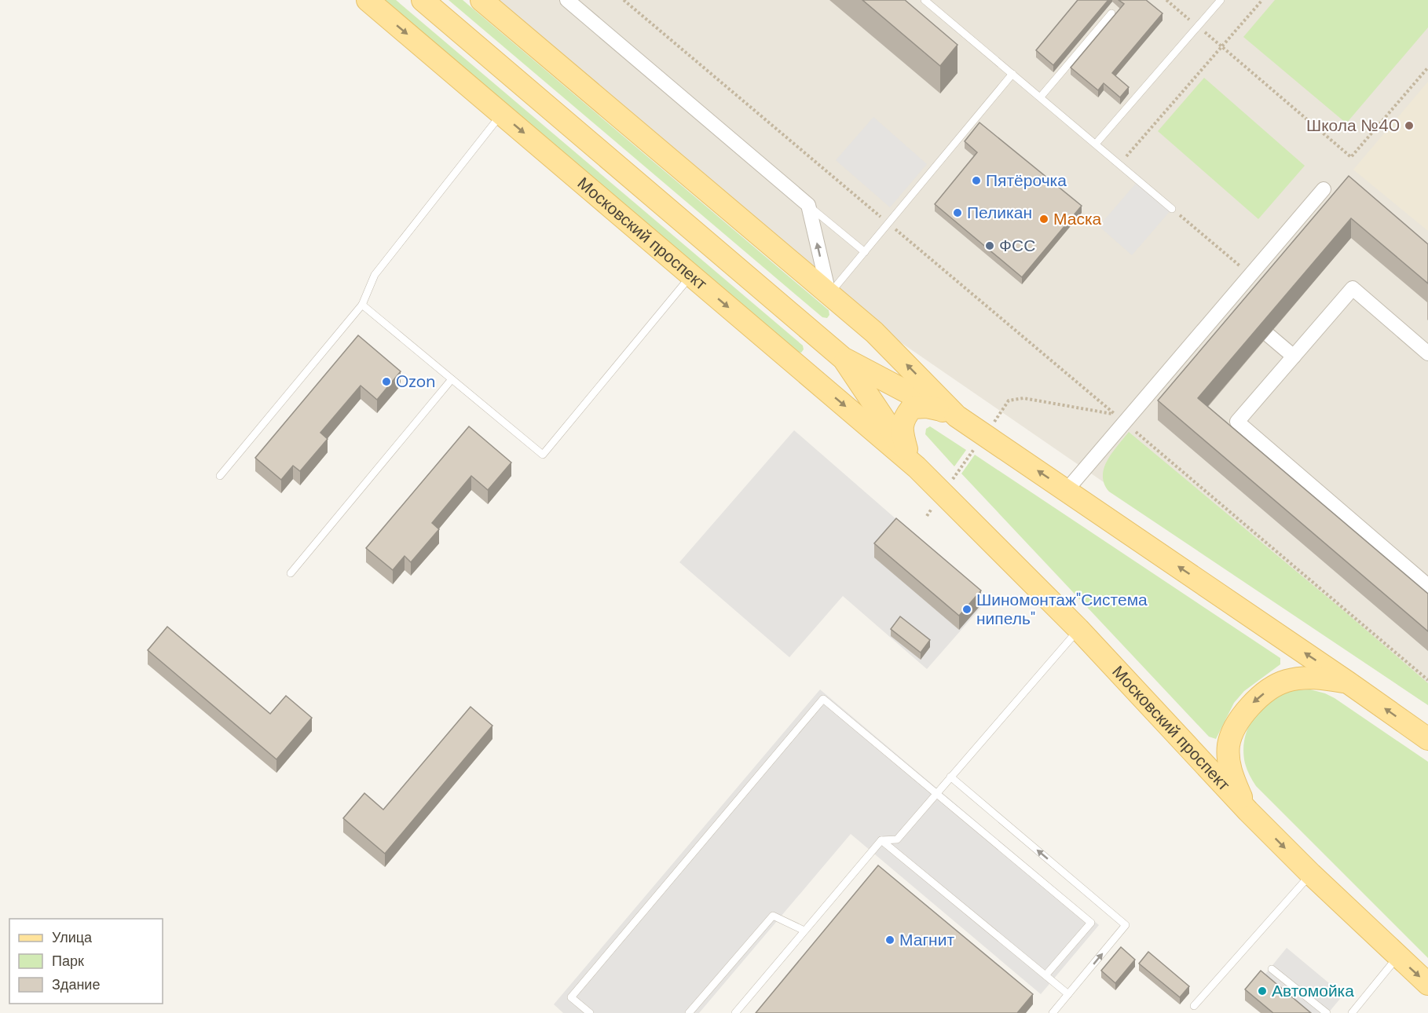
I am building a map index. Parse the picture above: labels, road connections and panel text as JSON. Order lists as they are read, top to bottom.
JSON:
{
  "streets": {
    "main road": ["Московский проспект"]
  },
  "places": [
    "Школа №40",
    "Пятёрочка",
    "Пеликан",
    "Маска",
    "ФСС",
    "Ozon",
    "Шиномонтаж\"Система нипель\"",
    "Магнит",
    "Автомойка"
  ],
  "legend": ["Улица", "Парк", "Здание"]
}
